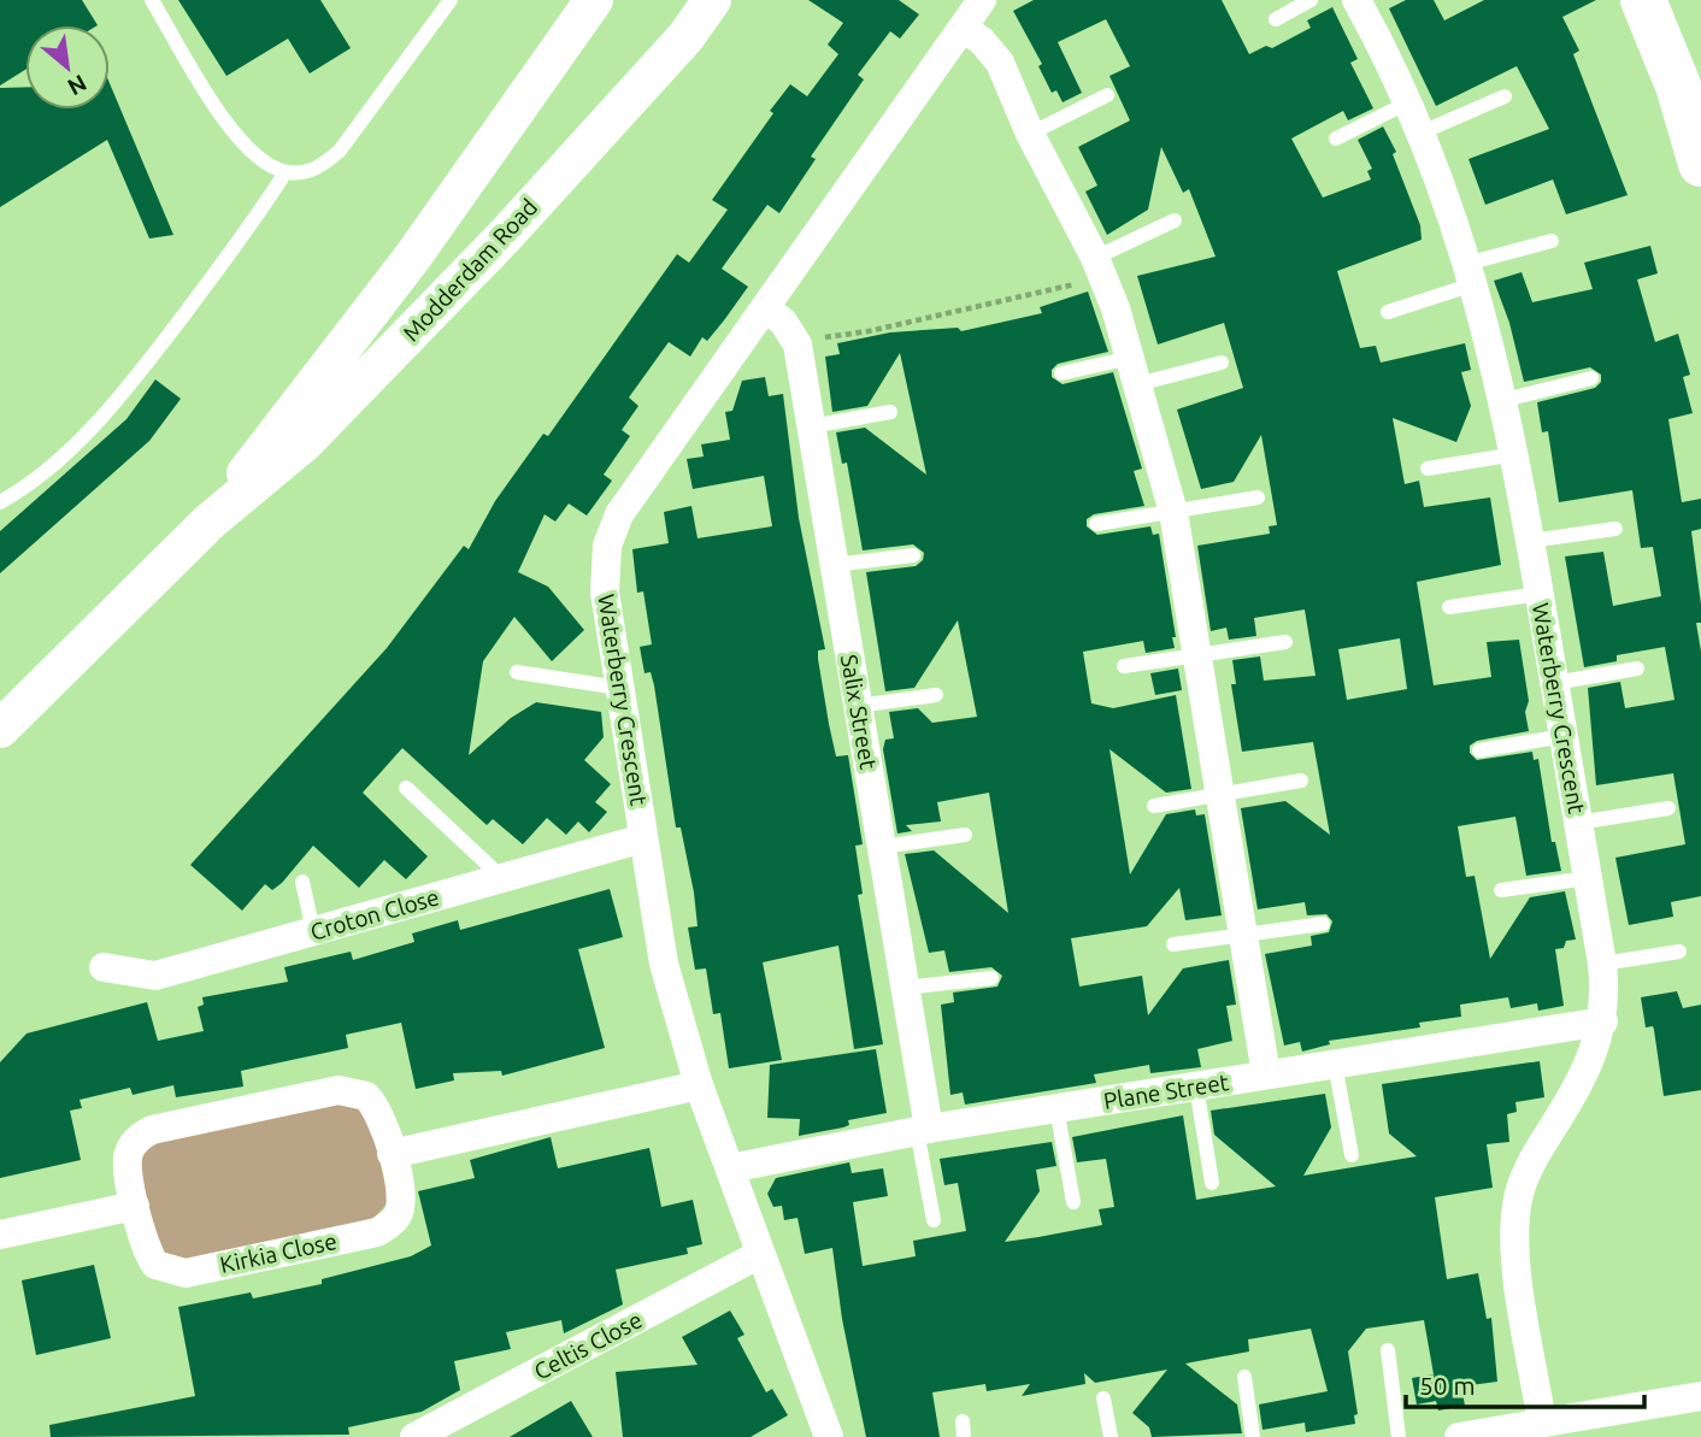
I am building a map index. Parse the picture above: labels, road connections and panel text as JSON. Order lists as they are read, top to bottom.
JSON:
{
  "streets": {
    "street": [
      "Modderdam Road",
      "Waterberry Crescent",
      "Salix Street",
      "Croton Close",
      "Plane Street",
      "Kirkia Close",
      "Celtis Close"
    ]
  },
  "crossings": [
    ["Waterberry Crescent", "Croton Close"],
    ["Waterberry Crescent", "Plane Street"],
    ["Waterberry Crescent", "Celtis Close"],
    ["Salix Street", "Plane Street"]
  ],
  "scale_bar": "50 m",
  "north": "bottom right"
}
